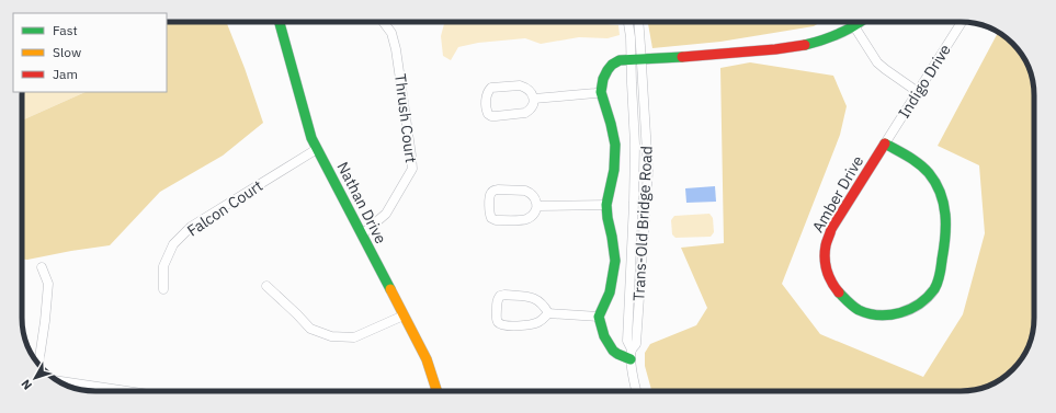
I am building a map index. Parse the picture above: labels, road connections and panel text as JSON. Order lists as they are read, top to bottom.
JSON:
{
  "streets": {
    "street": [
      "Indigo Drive",
      "Thrush Court",
      "Amber Drive",
      "Nathan Drive",
      "Falcon Court",
      "Trans-Old Bridge Road"
    ]
  },
  "crossings": [
    ["Indigo Drive", "Amber Drive"],
    ["Thrush Court", "Nathan Drive"],
    ["Nathan Drive", "Falcon Court"]
  ],
  "legend": ["Fast", "Slow", "Jam"],
  "north": "bottom left"
}
